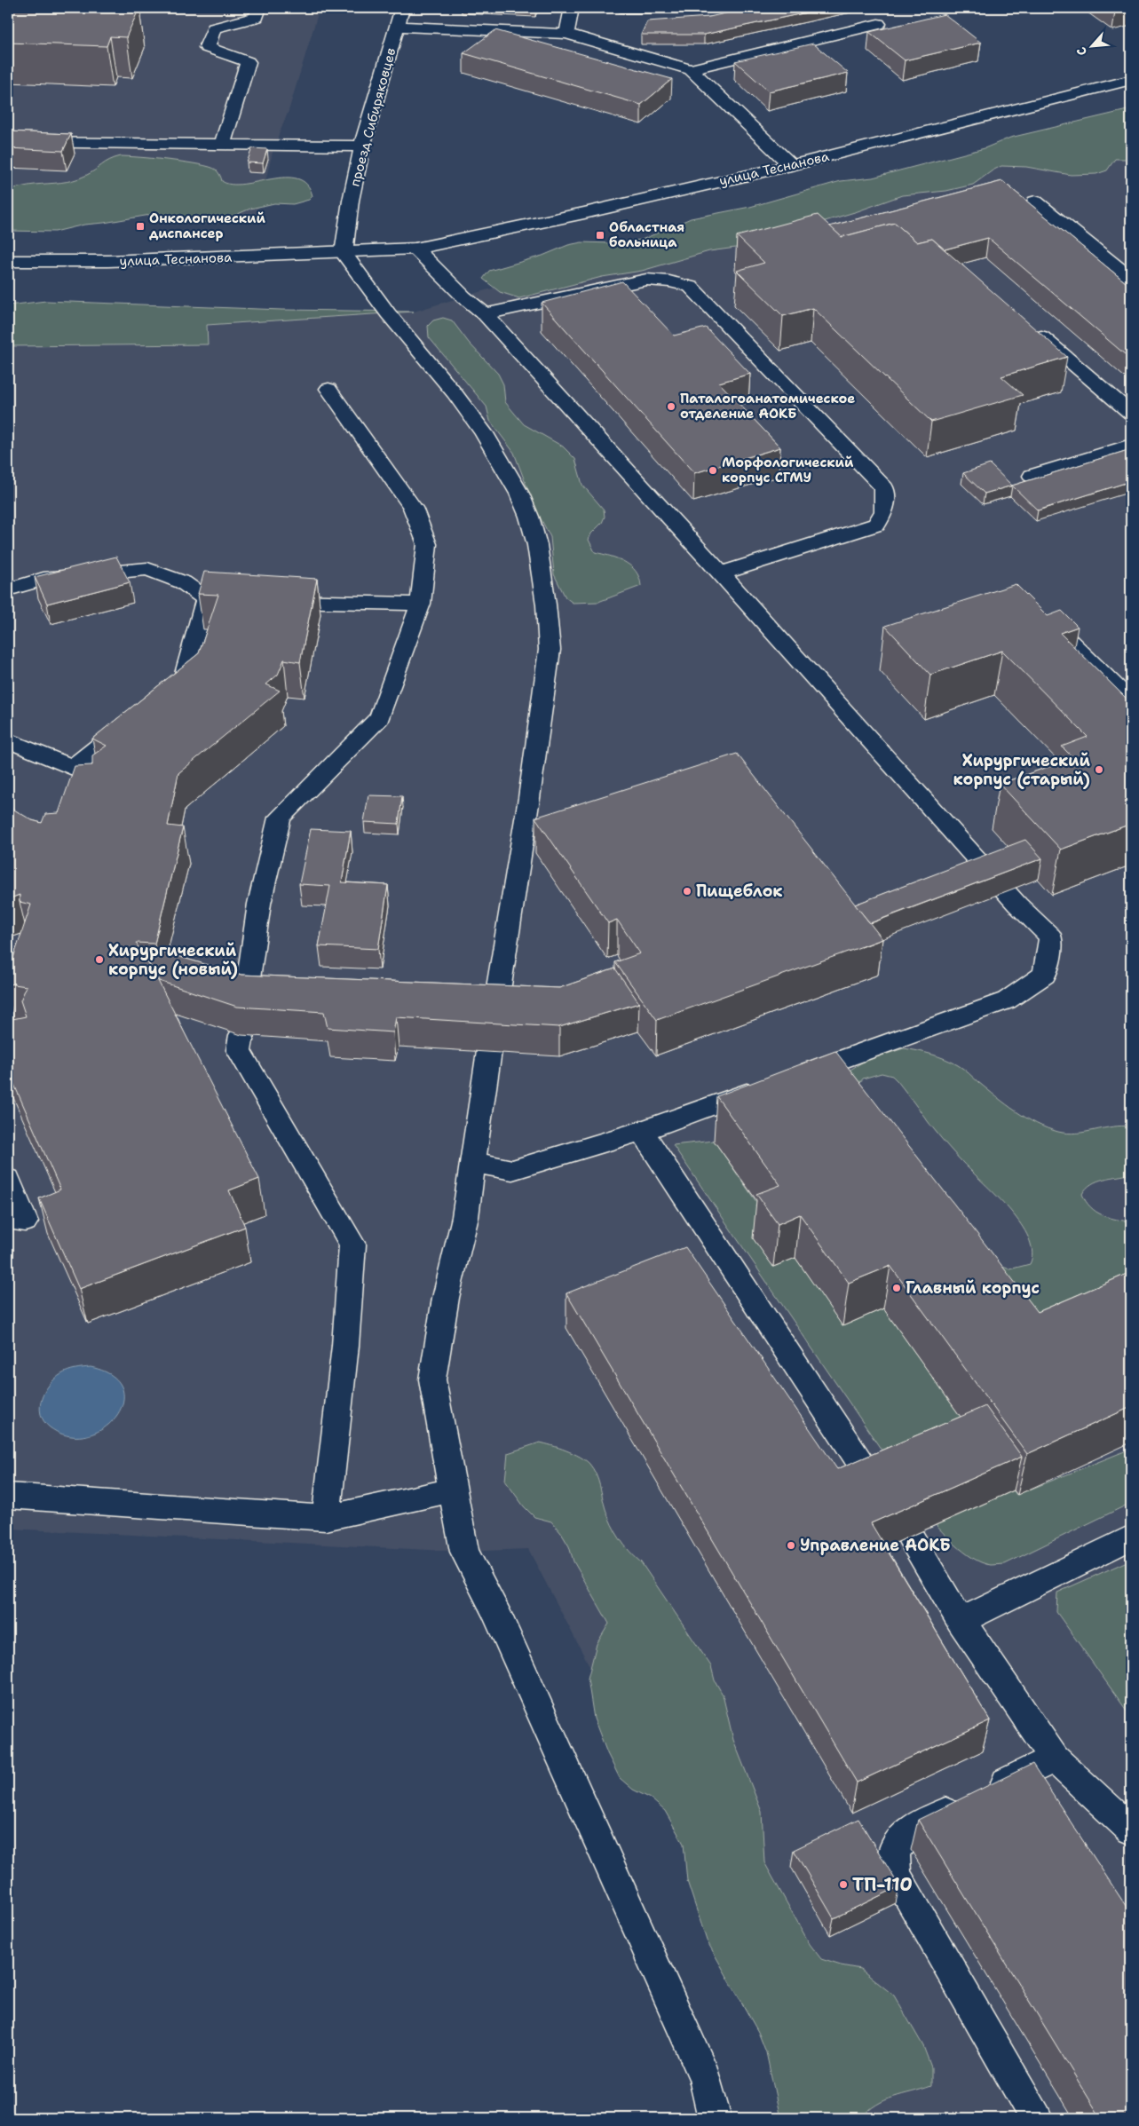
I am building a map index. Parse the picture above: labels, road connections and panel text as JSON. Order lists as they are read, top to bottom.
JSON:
{
  "streets": {
    "main road": ["проезд Сибиряковцев", "улица Теснанова"]
  },
  "crossings": [
    ["проезд Сибиряковцев", "улица Теснанова"]
  ],
  "places": {
    "transit": ["Онкологический диспансер", "Областная больница"],
    "other": [
      "Паталогоанатомическое отделение АОКБ",
      "Морфологический корпус СГМУ",
      "Хирургический корпус (старый)",
      "Пищеблок",
      "Хирургический корпус (новый)",
      "Главный корпус",
      "Управление АОКБ",
      "ТП-110"
    ]
  },
  "north": "bottom left"
}
